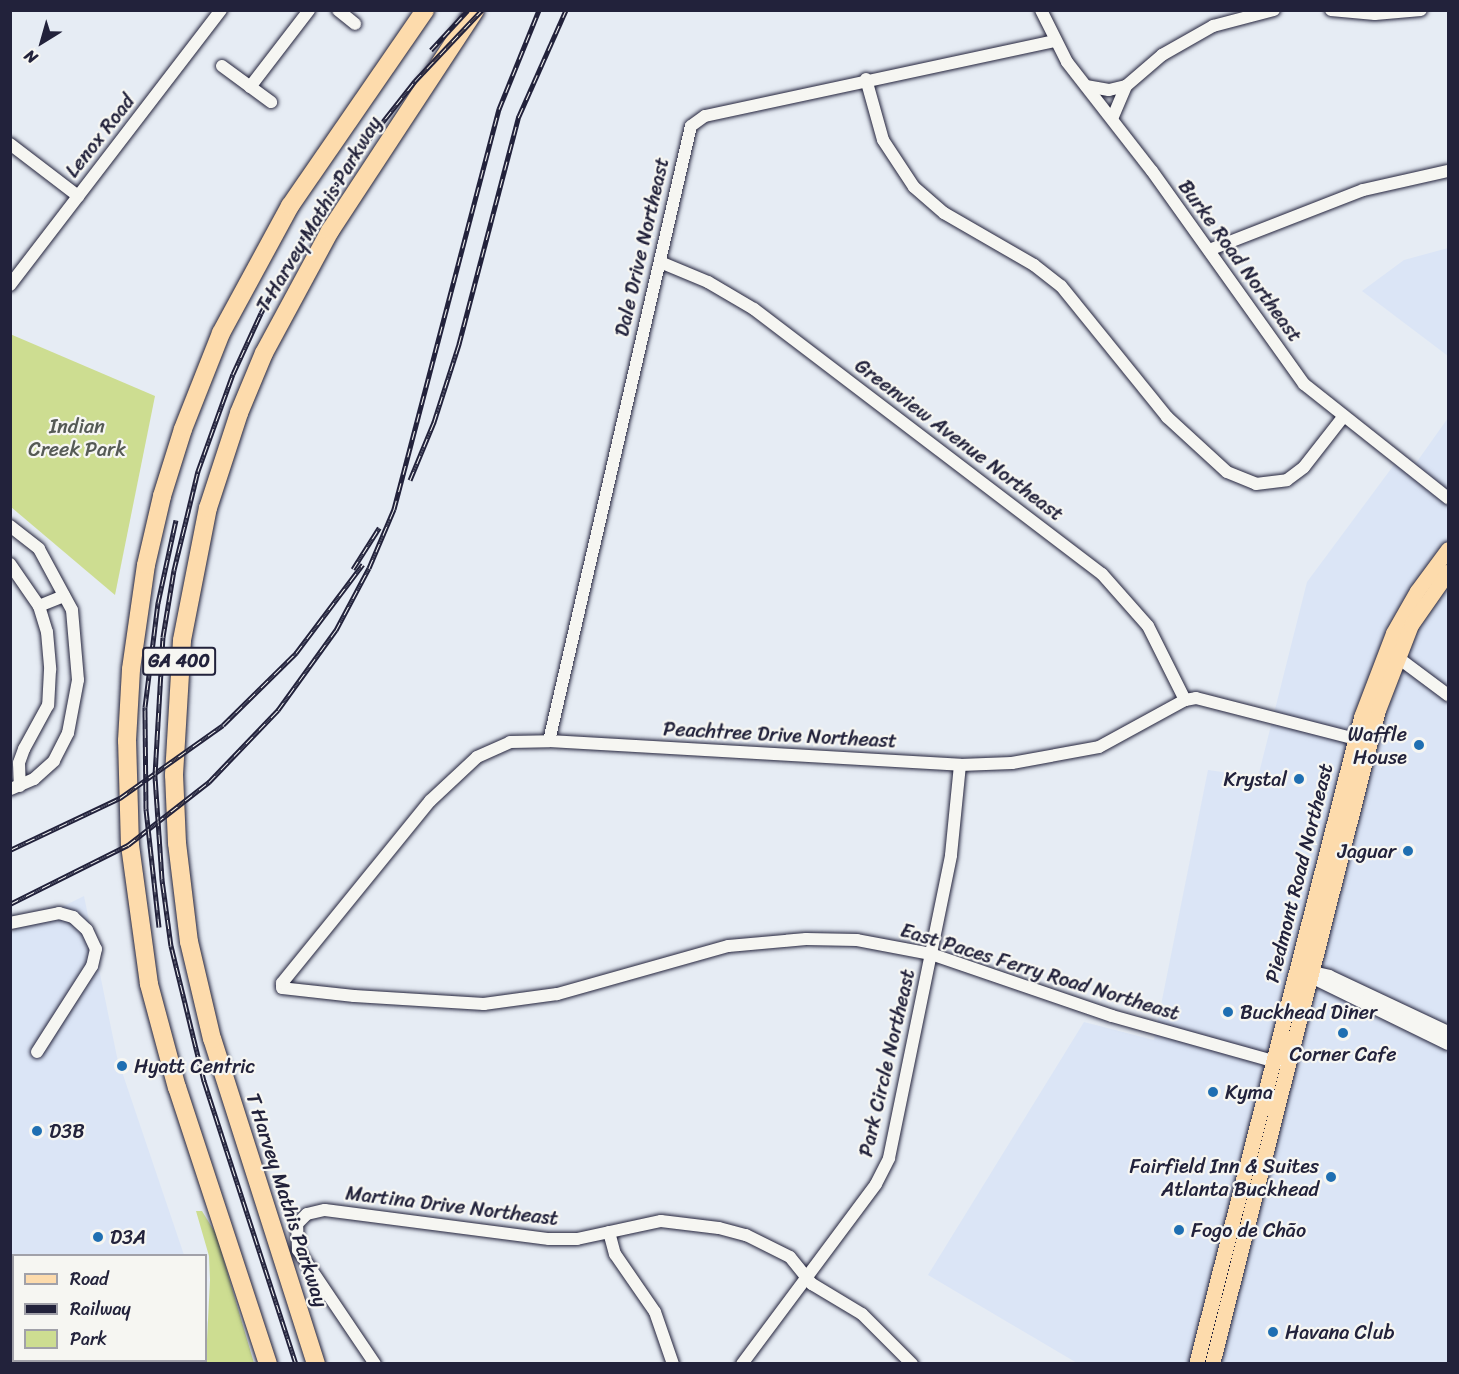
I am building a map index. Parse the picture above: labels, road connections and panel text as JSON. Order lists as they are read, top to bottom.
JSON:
{
  "streets": {
    "highway": ["T Harvey Mathis Parkway", "GA 400"],
    "main road": ["Piedmont Road Northeast"],
    "street": [
      "Lenox Road",
      "Dale Drive Northeast",
      "Burke Road Northeast",
      "Greenview Avenue Northeast",
      "Peachtree Drive Northeast",
      "East Paces Ferry Road Northeast",
      "Park Circle Northeast",
      "Martina Drive Northeast"
    ]
  },
  "crossings": [
    ["Dale Drive Northeast", "Burke Road Northeast"],
    ["Dale Drive Northeast", "Greenview Avenue Northeast"],
    ["Dale Drive Northeast", "Peachtree Drive Northeast"],
    ["Greenview Avenue Northeast", "Peachtree Drive Northeast"],
    ["Peachtree Drive Northeast", "East Paces Ferry Road Northeast"],
    ["Peachtree Drive Northeast", "Park Circle Northeast"],
    ["Piedmont Road Northeast", "East Paces Ferry Road Northeast"],
    ["East Paces Ferry Road Northeast", "Park Circle Northeast"],
    ["Park Circle Northeast", "Martina Drive Northeast"]
  ],
  "parks": ["Indian Creek Park"],
  "places": [
    "Waffle House",
    "Krystal",
    "Jaguar",
    "Buckhead Diner",
    "Corner Cafe",
    "Hyatt Centric",
    "Kyma",
    "D3B",
    "Fairfield Inn & Suites Atlanta Buckhead",
    "Fogo de Chão",
    "D3A",
    "Havana Club"
  ],
  "legend": ["Road", "Railway", "Park"],
  "north": "bottom left"
}
